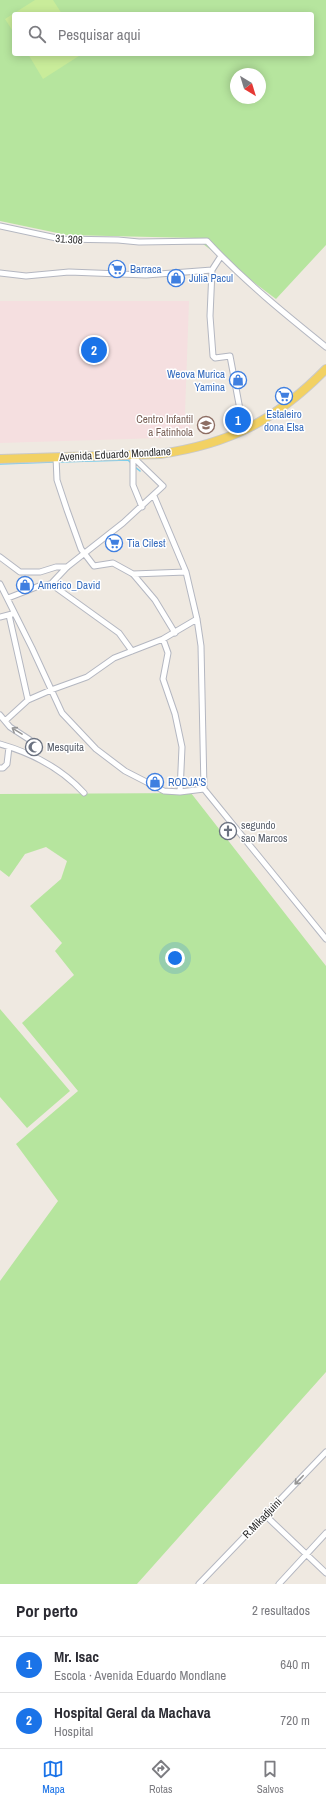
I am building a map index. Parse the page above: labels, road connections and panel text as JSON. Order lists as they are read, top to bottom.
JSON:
{
  "streets": {
    "main road": ["Avenida Eduardo Mondlane"],
    "street": ["31.308", "R.Mikadjuini"]
  },
  "one_way": ["R.Mikadjuini"],
  "places": {
    "supermarket": ["Barraca", "Estaleiro dona Elsa", "Tia Cilest"],
    "shop": [
      "Julia Pacul",
      "Weova Murica Yamina",
      "Americo_David",
      "RODJA'S"
    ],
    "school or university": ["Centro Infantil a Fatinhola"],
    "mosque": ["Mesquita"],
    "church": ["segundo sao Marcos"]
  },
  "north": "bottom right",
  "page": {
    "search": "Pesquisar aqui",
    "pins": ["2", "1"],
    "heading": ["Por perto", "2 resultados"],
    "list": [
      {
        "mark": "1",
        "name": "Mr. Isac",
        "note": "Escola · Avenida Eduardo Mondlane",
        "value": "640 m"
      },
      {
        "mark": "2",
        "name": "Hospital Geral da Machava",
        "note": "Hospital",
        "value": "720 m"
      }
    ],
    "nav": ["Mapa", "Rotas", "Salvos"]
  }
}
